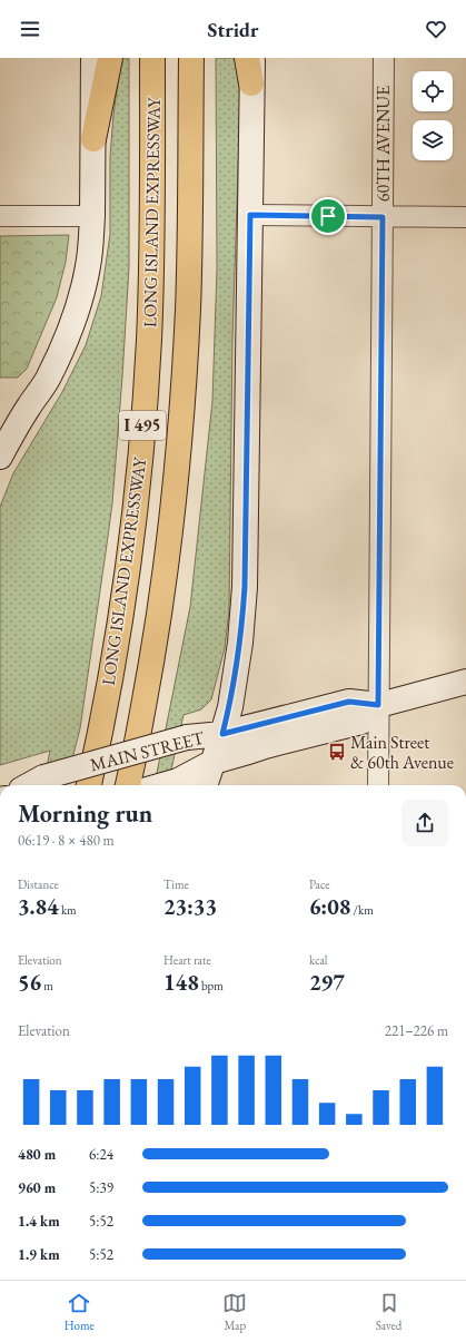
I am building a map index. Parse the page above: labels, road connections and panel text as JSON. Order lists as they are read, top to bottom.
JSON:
{
  "streets": {
    "highway": ["LONG ISLAND EXPRESSWAY", "I 495"],
    "main road": ["MAIN STREET"],
    "street": ["60TH AVENUE"]
  },
  "crossings": [
    ["60TH AVENUE", "MAIN STREET"]
  ],
  "places": {
    "bus stop": ["Main Street & 60th Avenue"]
  },
  "page": {
    "header": "Stridr",
    "heading": ["Morning run", "06:19 · 8 × 480 m"],
    "stats": [
      ["Distance", "3.84 km"],
      ["Time", "23:33"],
      ["Pace", "6:08 /km"],
      ["Elevation", "56 m"],
      ["Heart rate", "148 bpm"],
      ["kcal", "297"]
    ],
    "chart": ["Elevation", "221–226 m"],
    "list": [
      {
        "name": "480 m",
        "note": "6:24"
      },
      {
        "name": "960 m",
        "note": "5:39"
      },
      {
        "name": "1.4 km",
        "note": "5:52"
      },
      {
        "name": "1.9 km",
        "note": "5:52"
      }
    ],
    "tabs": ["Home", "Map", "Saved"]
  }
}
